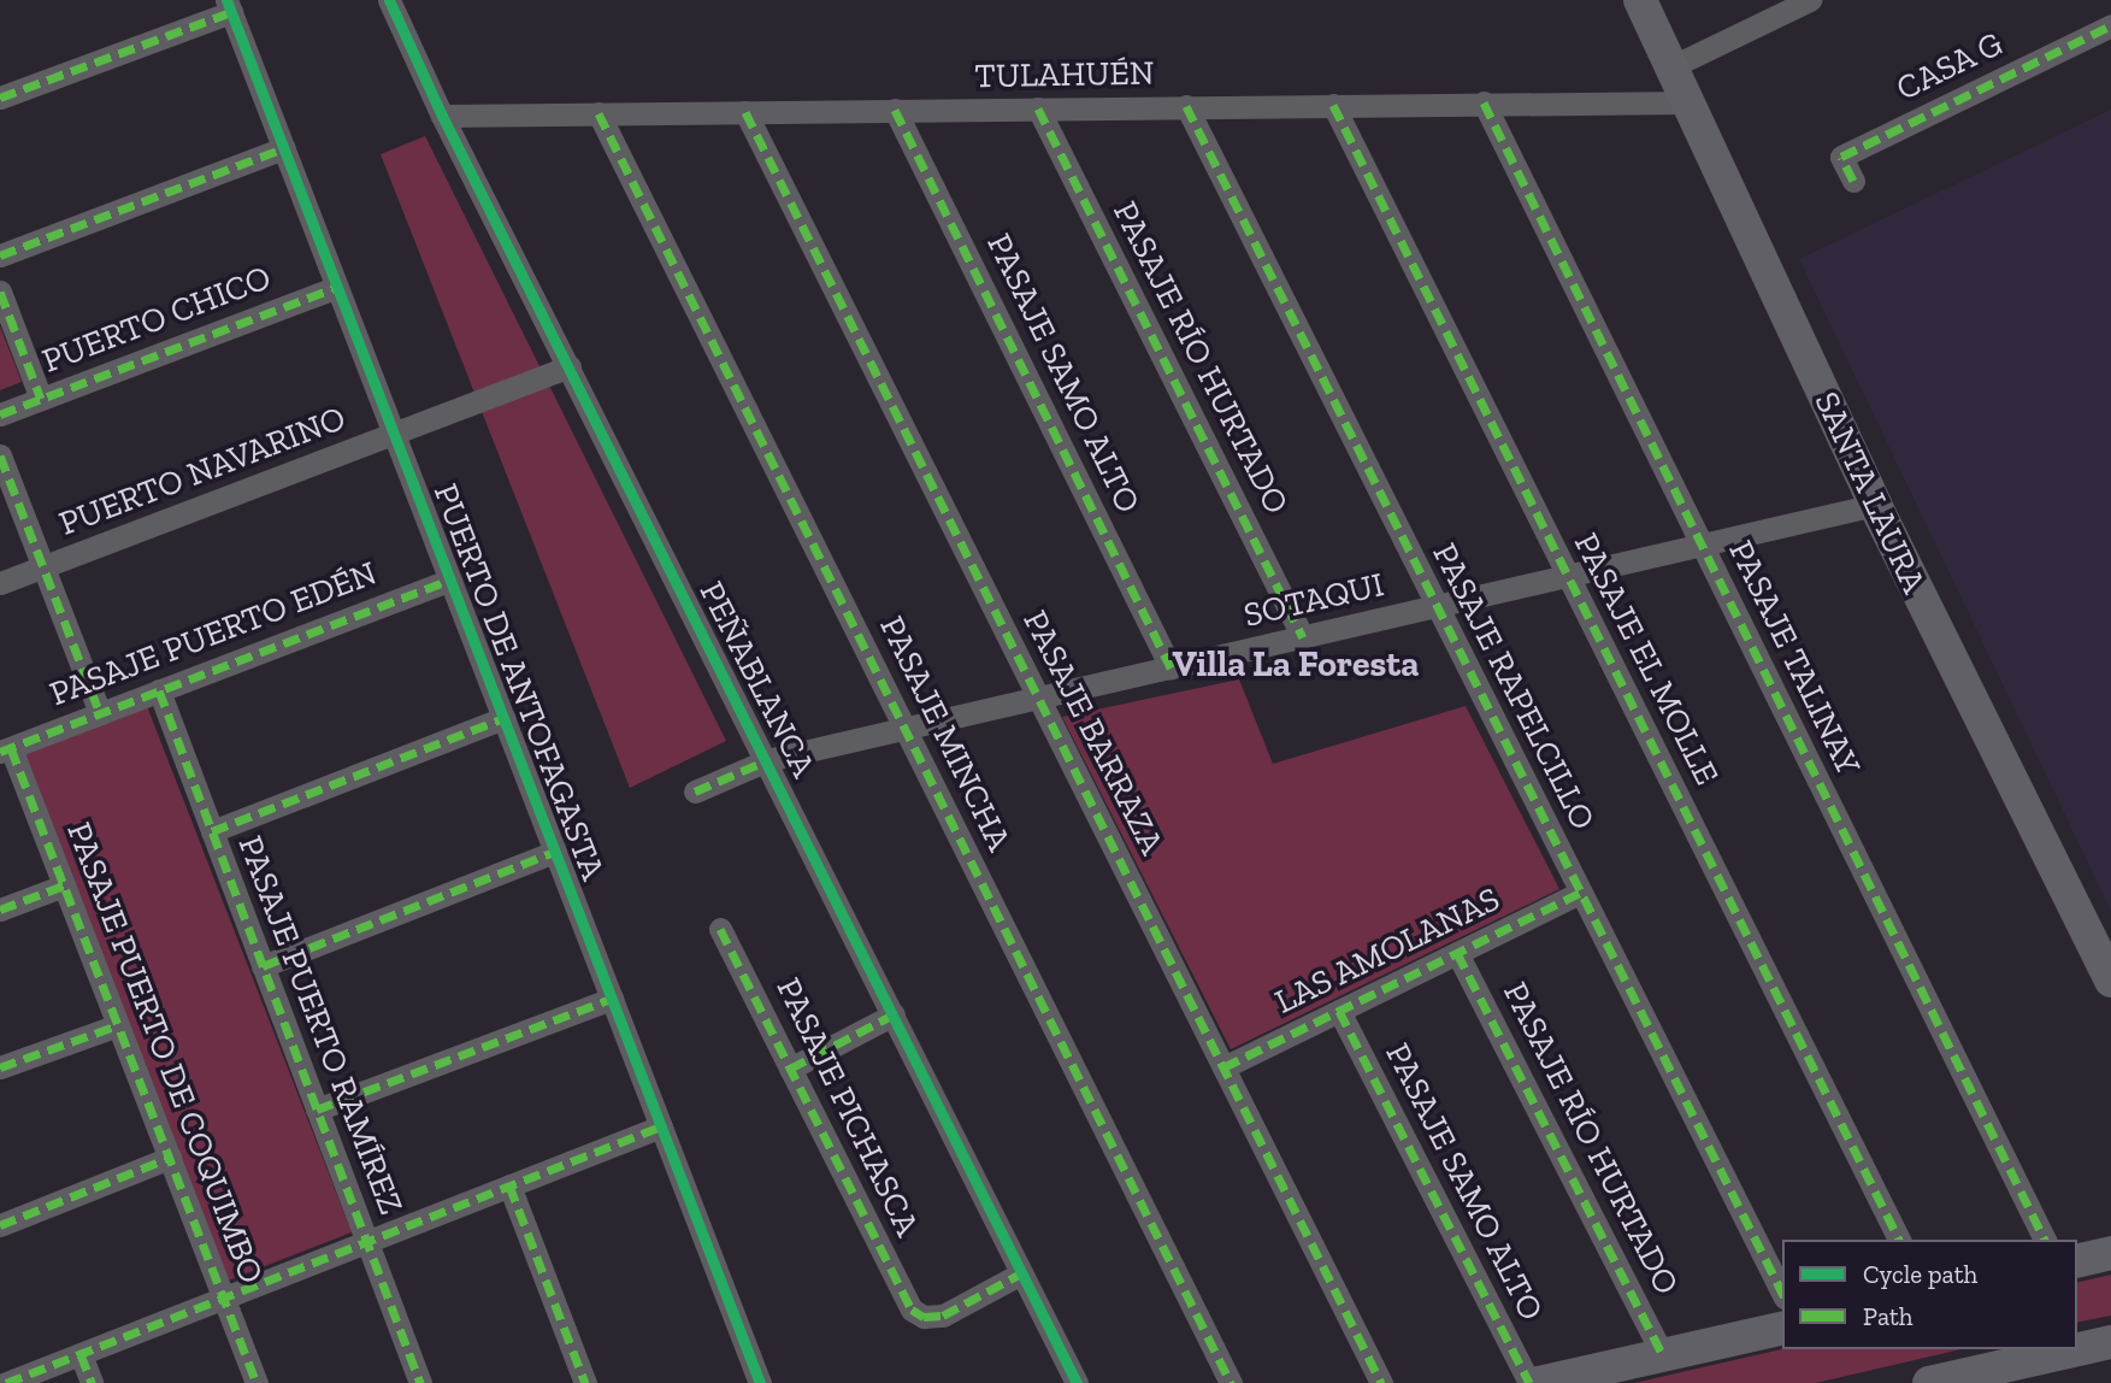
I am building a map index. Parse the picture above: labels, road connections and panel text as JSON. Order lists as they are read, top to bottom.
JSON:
{
  "streets": {
    "street": [
      "CASA G",
      "TULAHUÉN",
      "PUERTO CHICO",
      "PASAJE RÍO HURTADO",
      "PASAJE SAMO ALTO",
      "PUERTO NAVARINO",
      "SANTA LAURA",
      "SOTAQUI",
      "PASAJE PUERTO EDÉN",
      "PASAJE TALINAY",
      "PASAJE EL MOLLE",
      "PEÑABLANCA",
      "PUERTO DE ANTOFAGASTA",
      "PASAJE RAPELCILLO",
      "PASAJE BARRAZA",
      "PASAJE MINCHA",
      "LAS AMOLANAS",
      "PASAJE PUERTO RAMÍREZ",
      "PASAJE PUERTO DE COQUIMBO",
      "PASAJE PICHASCA"
    ]
  },
  "crossings": [
    ["TULAHUÉN", "PASAJE RÍO HURTADO"],
    ["TULAHUÉN", "PASAJE SAMO ALTO"],
    ["TULAHUÉN", "SANTA LAURA"],
    ["TULAHUÉN", "PASAJE TALINAY"],
    ["TULAHUÉN", "PASAJE EL MOLLE"],
    ["TULAHUÉN", "PEÑABLANCA"],
    ["TULAHUÉN", "PASAJE RAPELCILLO"],
    ["TULAHUÉN", "PASAJE BARRAZA"],
    ["TULAHUÉN", "PASAJE MINCHA"],
    ["PUERTO CHICO", "PUERTO DE ANTOFAGASTA"],
    ["PASAJE RÍO HURTADO", "SOTAQUI"],
    ["PASAJE RÍO HURTADO", "LAS AMOLANAS"],
    ["PASAJE SAMO ALTO", "SOTAQUI"],
    ["PASAJE SAMO ALTO", "LAS AMOLANAS"],
    ["PUERTO NAVARINO", "PEÑABLANCA"],
    ["PUERTO NAVARINO", "PUERTO DE ANTOFAGASTA"],
    ["SANTA LAURA", "SOTAQUI"],
    ["SOTAQUI", "PASAJE TALINAY"],
    ["SOTAQUI", "PASAJE EL MOLLE"],
    ["SOTAQUI", "PEÑABLANCA"],
    ["SOTAQUI", "PASAJE RAPELCILLO"],
    ["SOTAQUI", "PASAJE BARRAZA"],
    ["SOTAQUI", "PASAJE MINCHA"],
    ["PASAJE PUERTO EDÉN", "PUERTO DE ANTOFAGASTA"],
    ["PASAJE PUERTO EDÉN", "PASAJE PUERTO RAMÍREZ"],
    ["PASAJE PUERTO EDÉN", "PASAJE PUERTO DE COQUIMBO"],
    ["PEÑABLANCA", "PASAJE PICHASCA"],
    ["PASAJE RAPELCILLO", "LAS AMOLANAS"],
    ["PASAJE BARRAZA", "LAS AMOLANAS"]
  ],
  "districts": ["Villa La Foresta"],
  "legend": ["Cycle path", "Path"]
}
